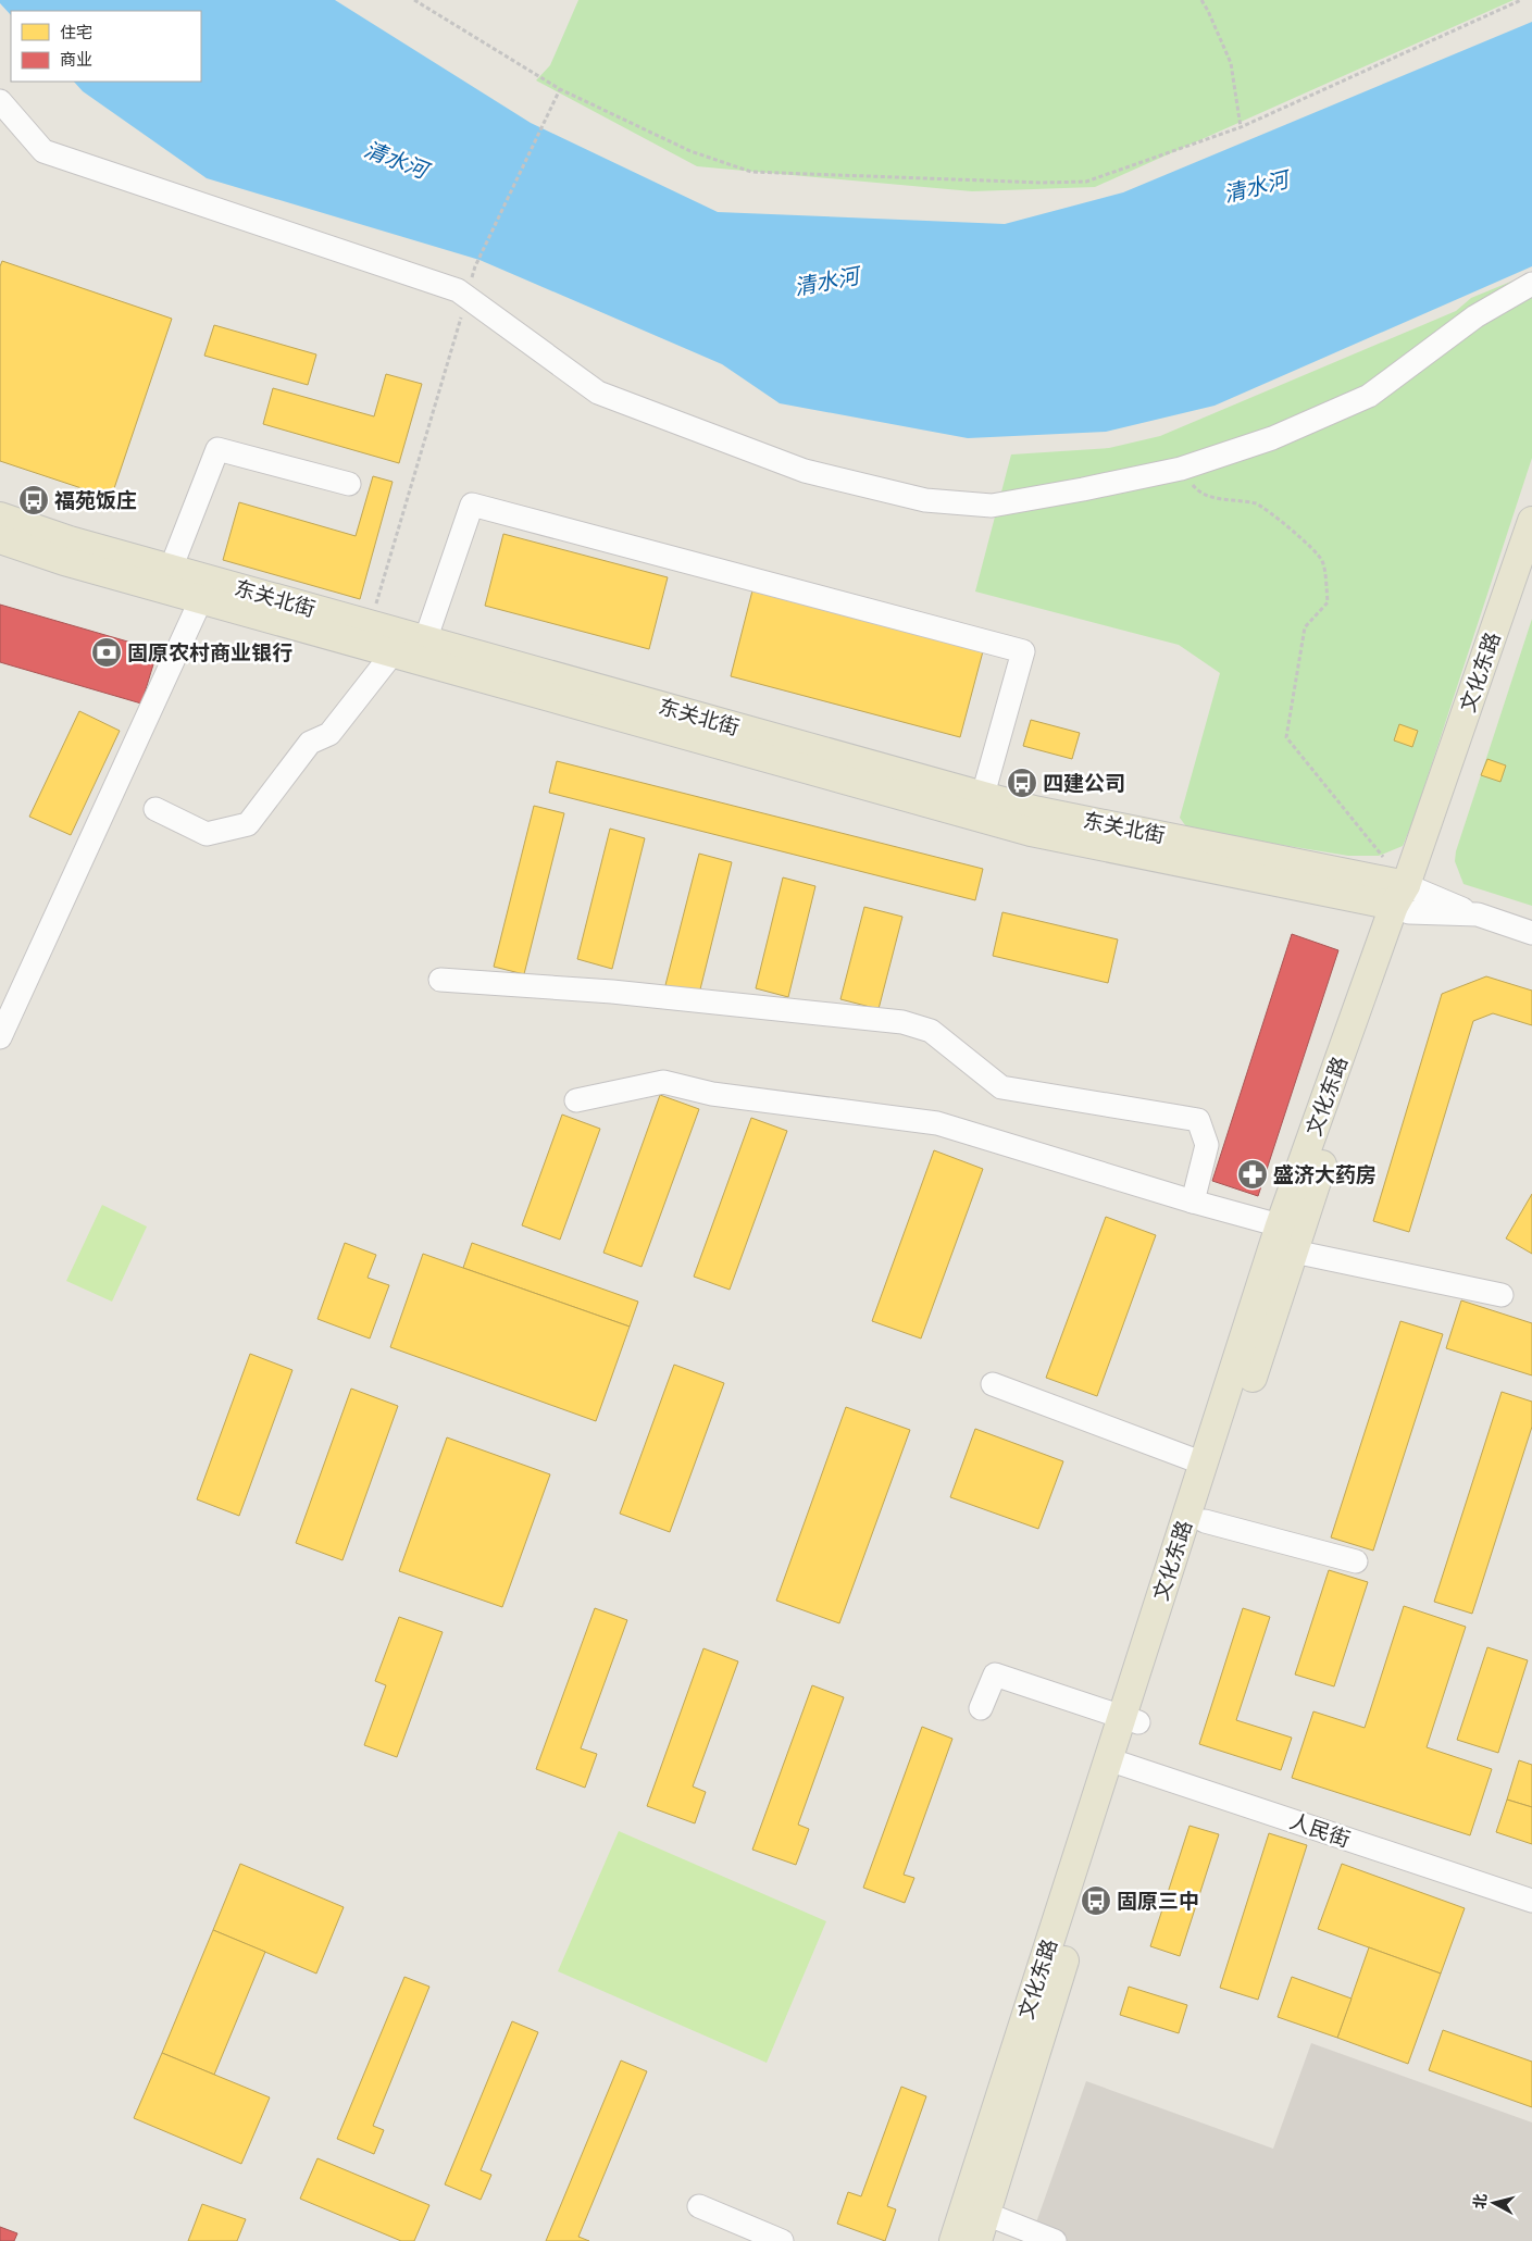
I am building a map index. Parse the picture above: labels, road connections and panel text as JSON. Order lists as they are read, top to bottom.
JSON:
{
  "streets": {
    "main road": ["东关北街", "文化东路"],
    "street": ["人民街"]
  },
  "crossings": [
    ["东关北街", "文化东路"],
    ["文化东路", "人民街"]
  ],
  "water": ["清水河"],
  "places": {
    "bus stop": ["福苑饭庄", "四建公司", "固原三中"],
    "bank": ["固原农村商业银行"],
    "pharmacy": ["盛济大药房"]
  },
  "legend": ["住宅", "商业"],
  "north": "left"
}
